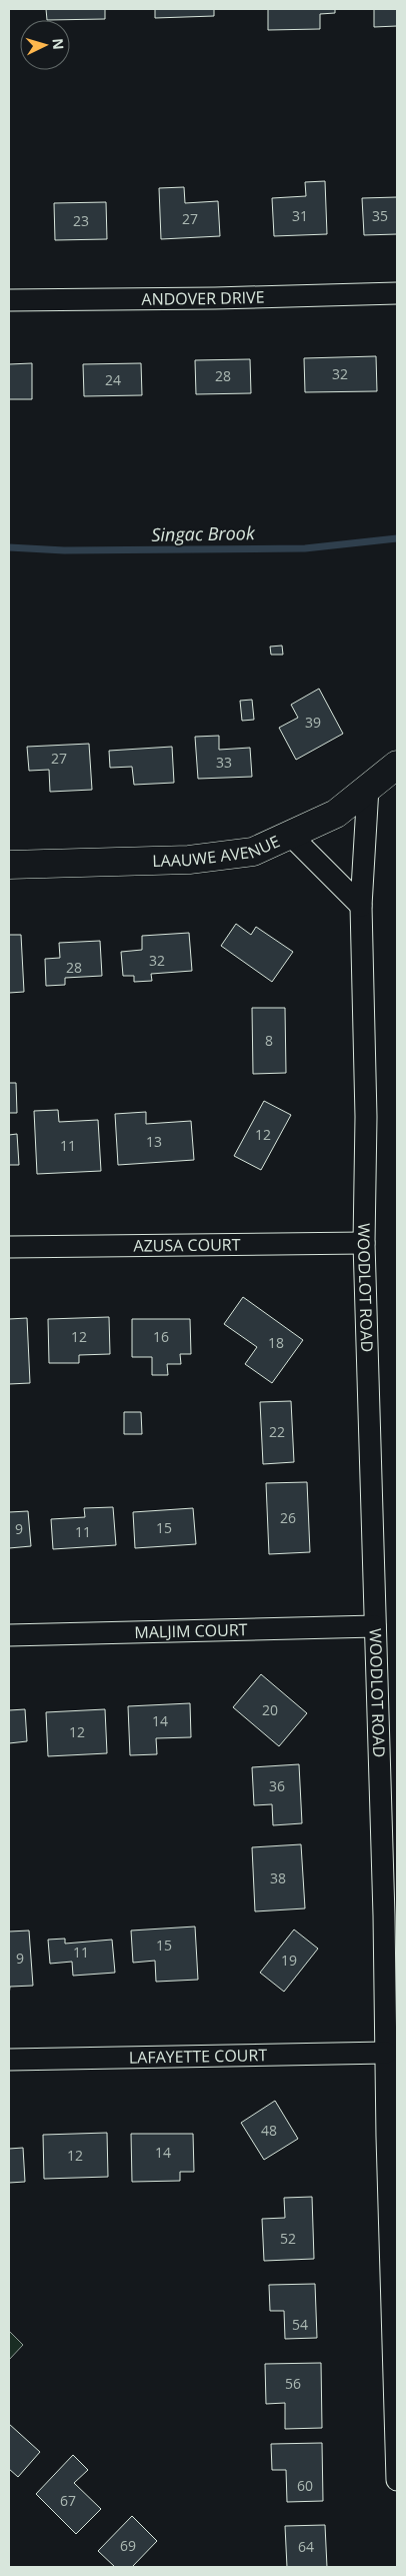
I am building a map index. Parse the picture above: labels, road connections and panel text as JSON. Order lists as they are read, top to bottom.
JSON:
{
  "streets": {
    "street": [
      "ANDOVER DRIVE",
      "LAAUWE AVENUE",
      "AZUSA COURT",
      "WOODLOT ROAD",
      "MALJIM COURT",
      "LAFAYETTE COURT"
    ]
  },
  "crossings": [
    ["LAAUWE AVENUE", "WOODLOT ROAD"],
    ["AZUSA COURT", "WOODLOT ROAD"],
    ["WOODLOT ROAD", "MALJIM COURT"],
    ["WOODLOT ROAD", "LAFAYETTE COURT"]
  ],
  "water": ["Singac Brook"],
  "house_numbers": [
    "31",
    "35",
    "27",
    "23",
    "32",
    "28",
    "24",
    "39",
    "27",
    "33",
    "32",
    "28",
    "8",
    "12",
    "13",
    "11",
    "12",
    "16",
    "18",
    "22",
    "26",
    "15",
    "9",
    "11",
    "20",
    "14",
    "12",
    "36",
    "38",
    "15",
    "11",
    "9",
    "19",
    "48",
    "14",
    "12",
    "52",
    "54",
    "56",
    "60",
    "67",
    "69",
    "64"
  ],
  "north": "right"
}
